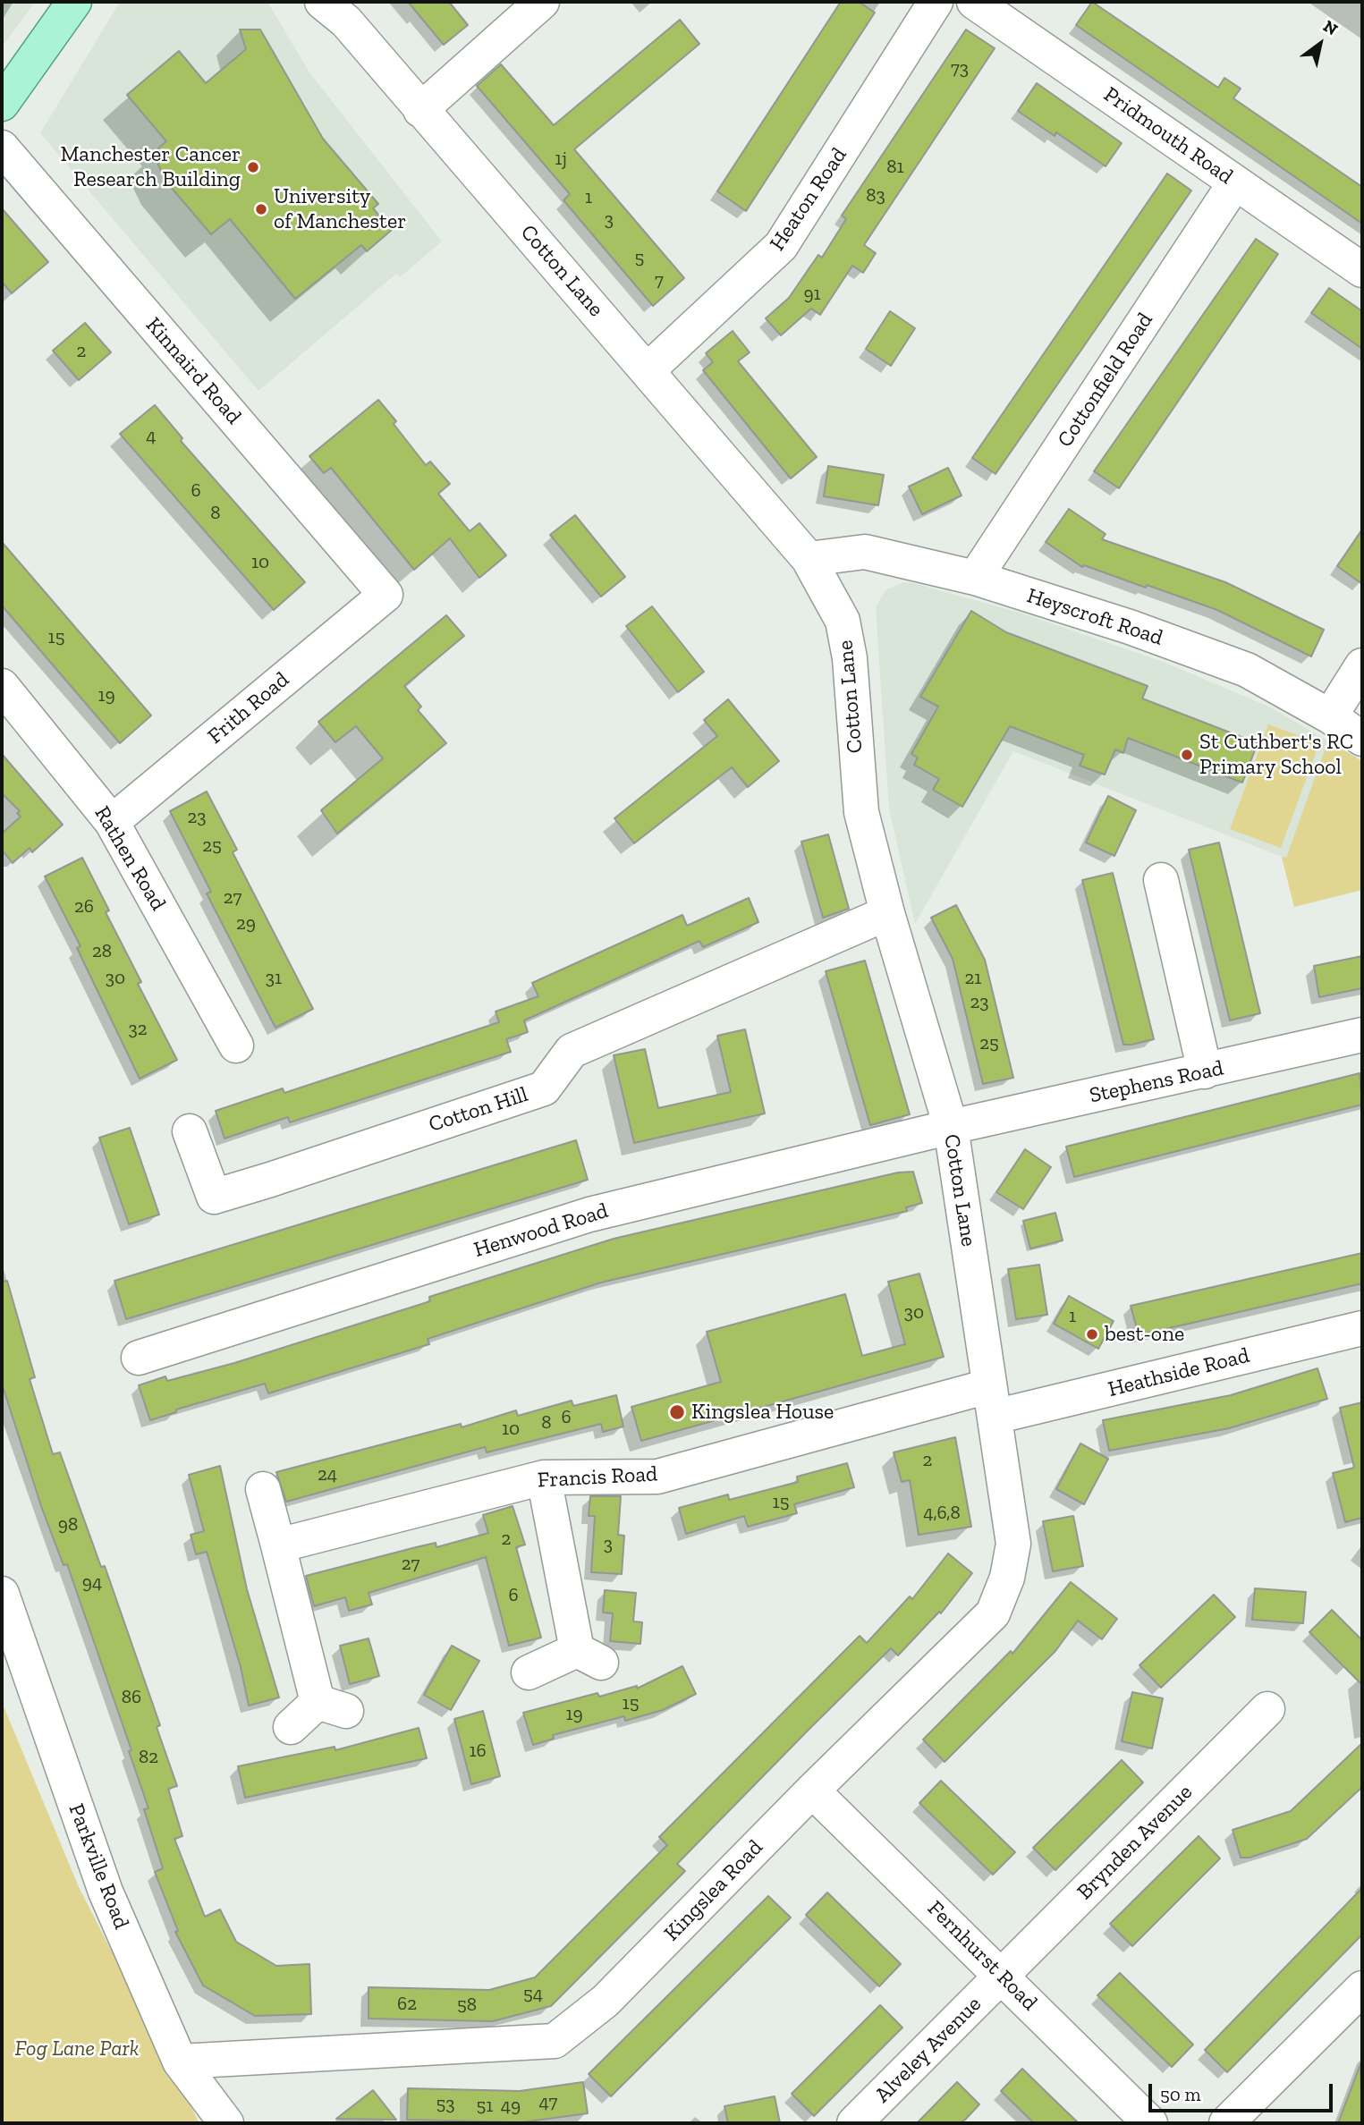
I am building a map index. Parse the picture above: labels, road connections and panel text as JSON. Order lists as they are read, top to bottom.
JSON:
{
  "streets": {
    "street": [
      "Pridmouth Road",
      "Heaton Road",
      "Cotton Lane",
      "Kinnaird Road",
      "Cottonfield Road",
      "Heyscroft Road",
      "Frith Road",
      "Rathen Road",
      "Stephens Road",
      "Cotton Hill",
      "Henwood Road",
      "Heathside Road",
      "Francis Road",
      "Brynden Avenue",
      "Parkville Road",
      "Kingslea Road",
      "Fernhurst Road",
      "Alveley Avenue"
    ]
  },
  "crossings": [
    ["Pridmouth Road", "Cottonfield Road"],
    ["Heaton Road", "Cotton Lane"],
    ["Cotton Lane", "Heyscroft Road"],
    ["Cotton Lane", "Stephens Road"],
    ["Cotton Lane", "Cotton Hill"],
    ["Cotton Lane", "Henwood Road"],
    ["Cotton Lane", "Heathside Road"],
    ["Cotton Lane", "Francis Road"],
    ["Cotton Lane", "Kingslea Road"],
    ["Kinnaird Road", "Frith Road"],
    ["Cottonfield Road", "Heyscroft Road"],
    ["Frith Road", "Rathen Road"],
    ["Stephens Road", "Henwood Road"],
    ["Heathside Road", "Francis Road"],
    ["Heathside Road", "Kingslea Road"],
    ["Francis Road", "Kingslea Road"],
    ["Brynden Avenue", "Fernhurst Road"],
    ["Brynden Avenue", "Alveley Avenue"],
    ["Parkville Road", "Kingslea Road"],
    ["Kingslea Road", "Fernhurst Road"],
    ["Fernhurst Road", "Alveley Avenue"]
  ],
  "parks": ["Fog Lane Park"],
  "places": [
    "Manchester Cancer Research Building",
    "University of Manchester",
    "St Cuthbert's RC Primary School",
    "best-one",
    "Kingslea House"
  ],
  "house_numbers": [
    "73",
    "1j",
    "81",
    "83",
    "1",
    "3",
    "5",
    "7",
    "91",
    "2",
    "4",
    "6",
    "8",
    "10",
    "15",
    "19",
    "23",
    "25",
    "27",
    "26",
    "29",
    "28",
    "30",
    "31",
    "21",
    "23",
    "32",
    "25",
    "30",
    "1",
    "6",
    "8",
    "10",
    "2",
    "24",
    "15",
    "4,6,8",
    "98",
    "2",
    "3",
    "27",
    "94",
    "6",
    "86",
    "15",
    "19",
    "16",
    "82",
    "54",
    "62",
    "58",
    "47",
    "53",
    "51",
    "49"
  ],
  "scale_bar": "50 m",
  "north": "top right"
}
